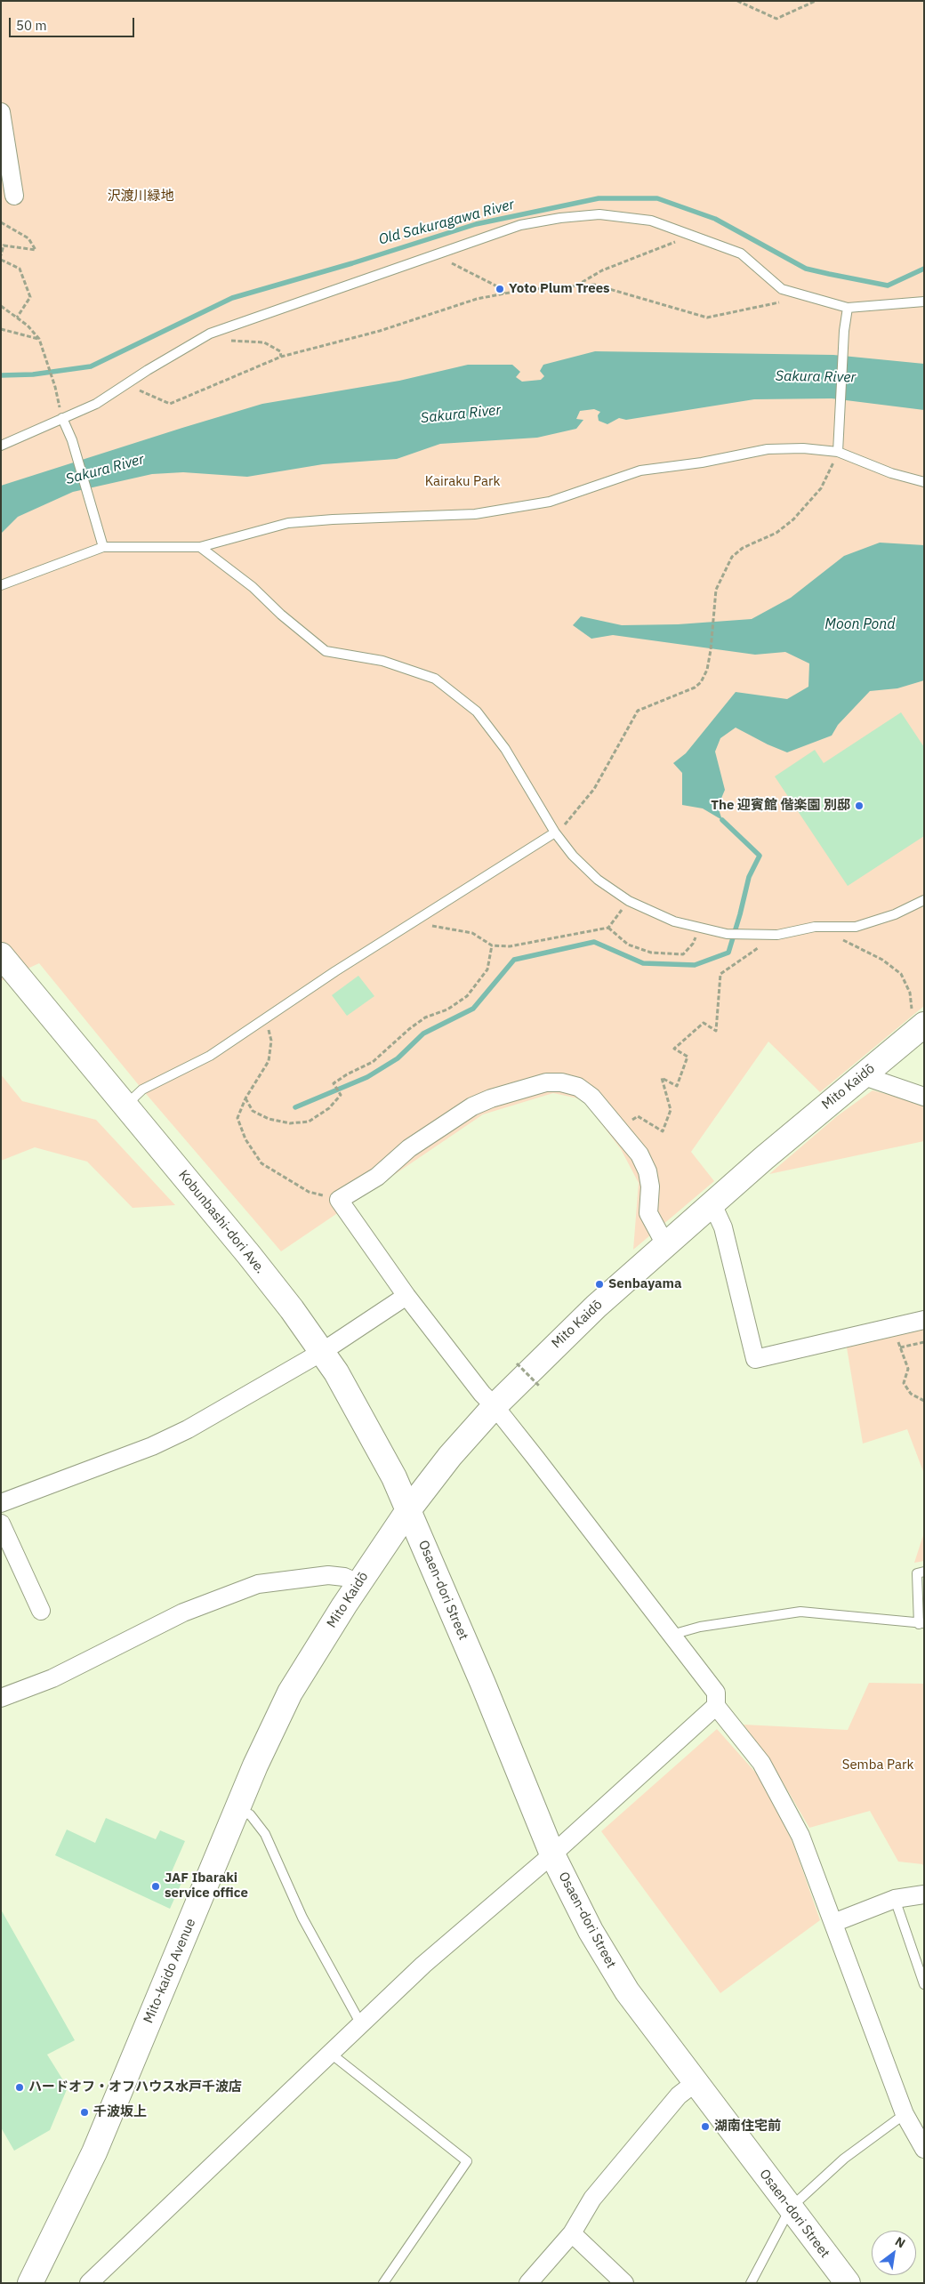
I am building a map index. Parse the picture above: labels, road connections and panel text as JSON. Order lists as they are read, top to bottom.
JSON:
{
  "streets": {
    "street": [
      "Mito Kaidō",
      "Kobunbashi-dori Ave.",
      "Osaen-dori Street",
      "Mito-kaido Avenue"
    ]
  },
  "crossings": [
    ["Mito Kaidō", "Kobunbashi-dori Ave."],
    ["Mito Kaidō", "Osaen-dori Street"],
    ["Mito Kaidō", "Mito-kaido Avenue"],
    ["Kobunbashi-dori Ave.", "Osaen-dori Street"]
  ],
  "water": ["Old Sakuragawa River", "Sakura River", "Moon Pond"],
  "parks": ["沢渡川緑地", "Kairaku Park", "Semba Park"],
  "places": [
    "Yoto Plum Trees",
    "The 迎賓館 偕楽園 別邸",
    "Senbayama",
    "JAF Ibaraki service office",
    "ハードオフ・オフハウス水戸千波店",
    "千波坂上",
    "湖南住宅前"
  ],
  "scale_bar": "50 m",
  "north": "top right"
}
